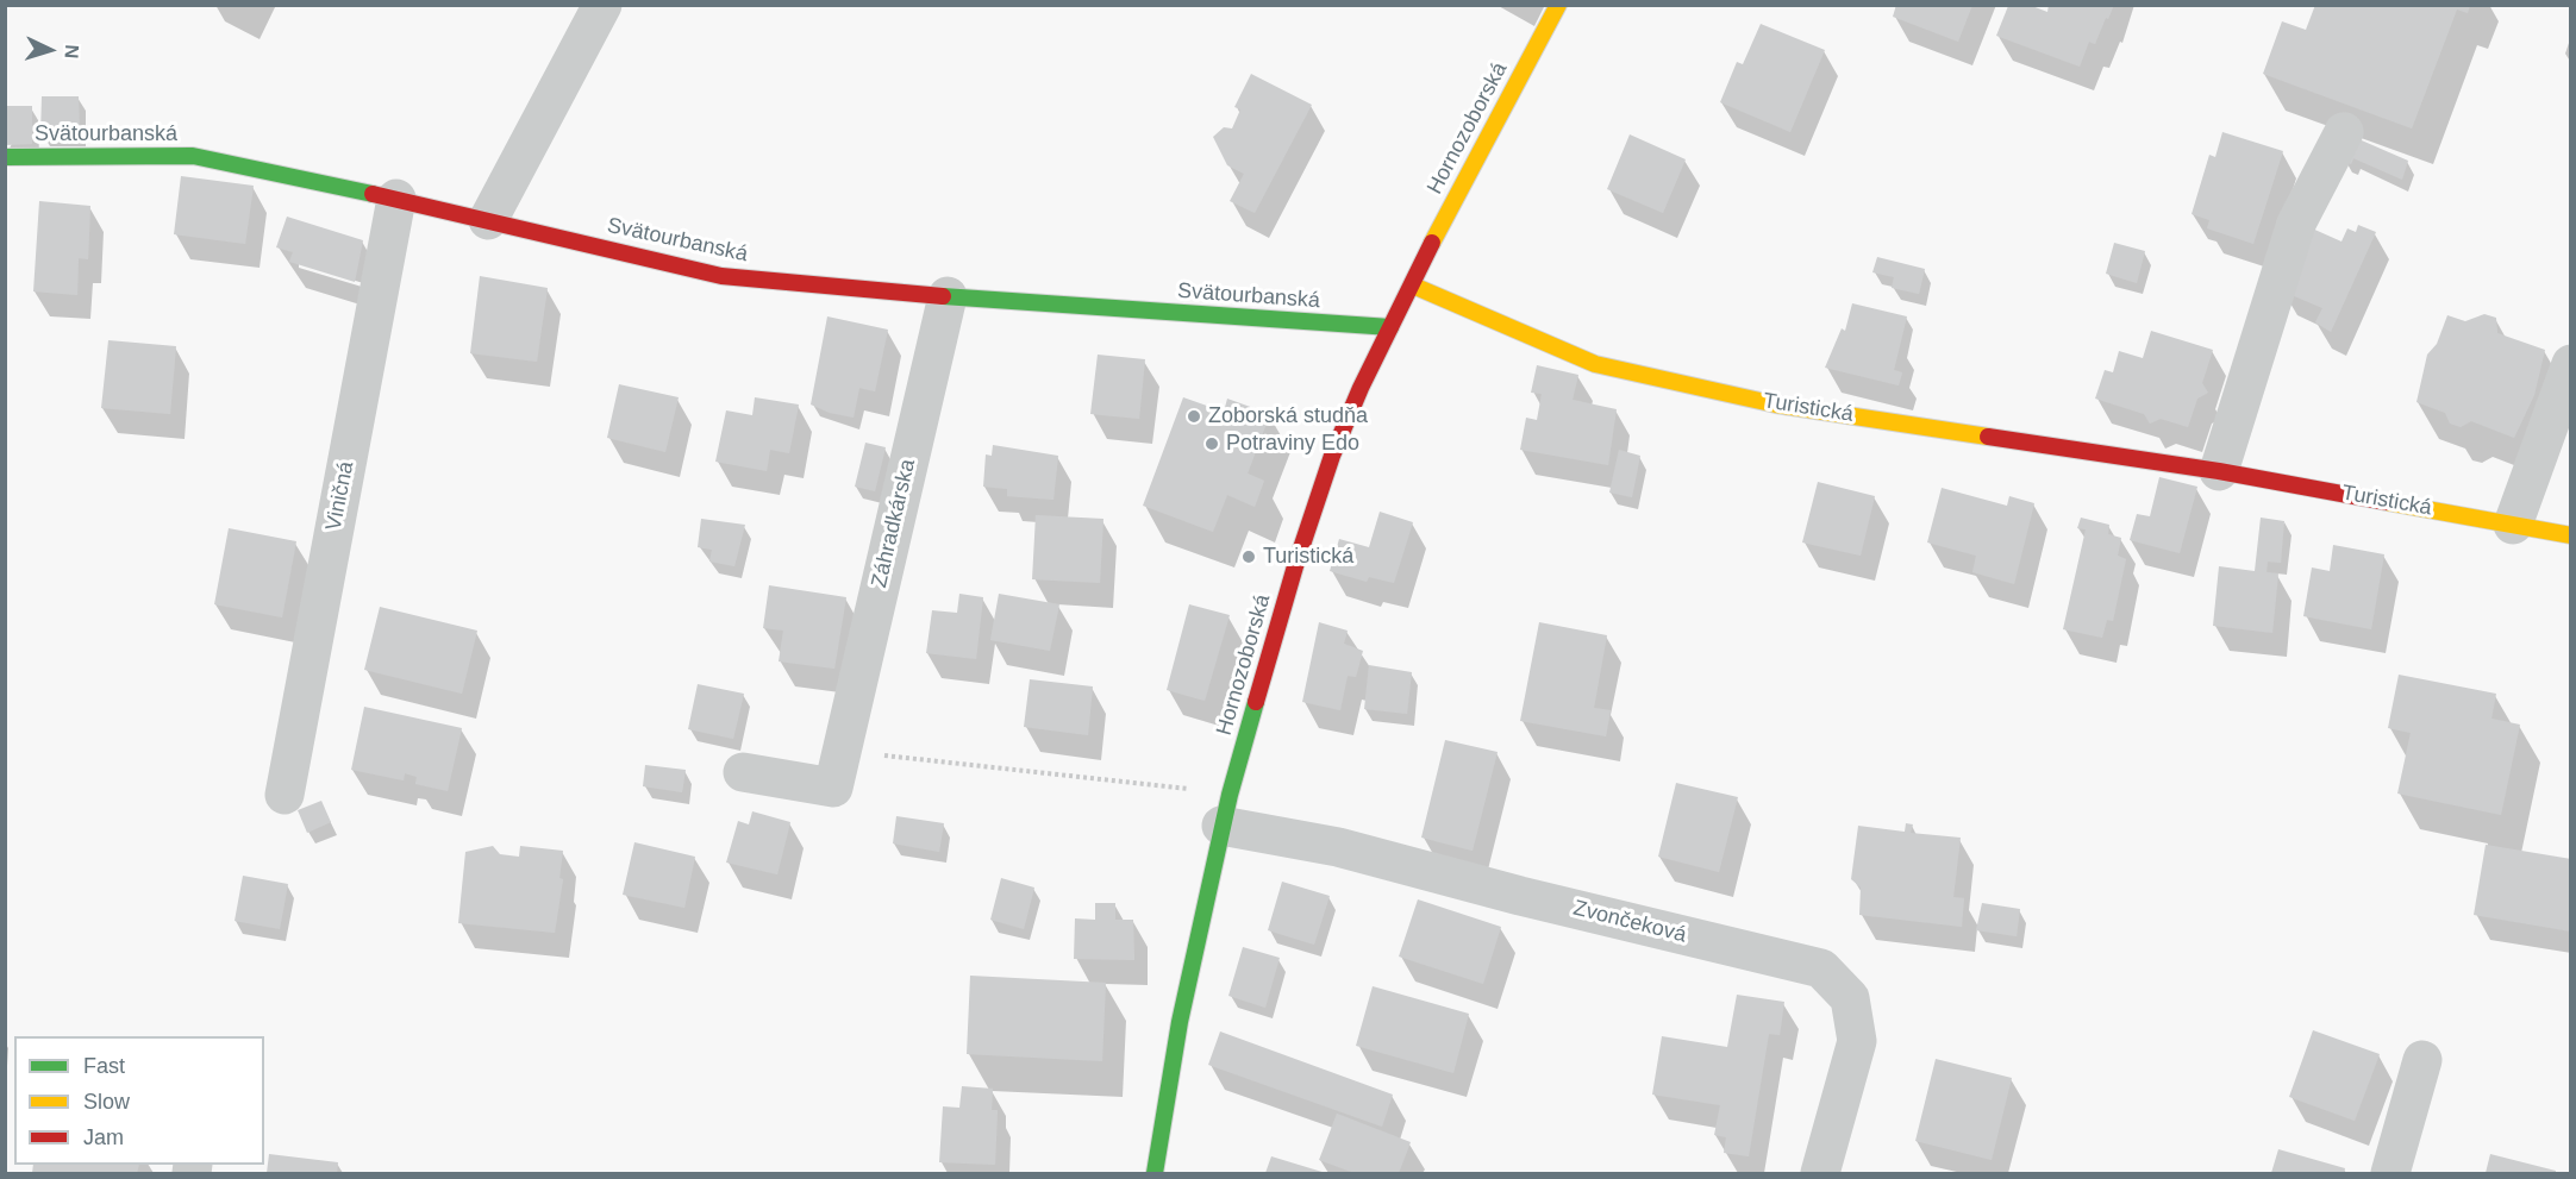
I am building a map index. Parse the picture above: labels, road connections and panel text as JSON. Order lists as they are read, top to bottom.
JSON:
{
  "streets": {
    "street": [
      "Hornozoborská",
      "Svätourbanská",
      "Turistická",
      "Viničná",
      "Záhradkárska",
      "Zvončeková"
    ]
  },
  "crossings": [
    ["Hornozoborská", "Svätourbanská"],
    ["Hornozoborská", "Turistická"],
    ["Hornozoborská", "Zvončeková"],
    ["Svätourbanská", "Viničná"],
    ["Svätourbanská", "Záhradkárska"]
  ],
  "places": ["Zoborská studňa", "Potraviny Edo", "Turistická"],
  "legend": ["Fast", "Slow", "Jam"],
  "north": "right"
}
